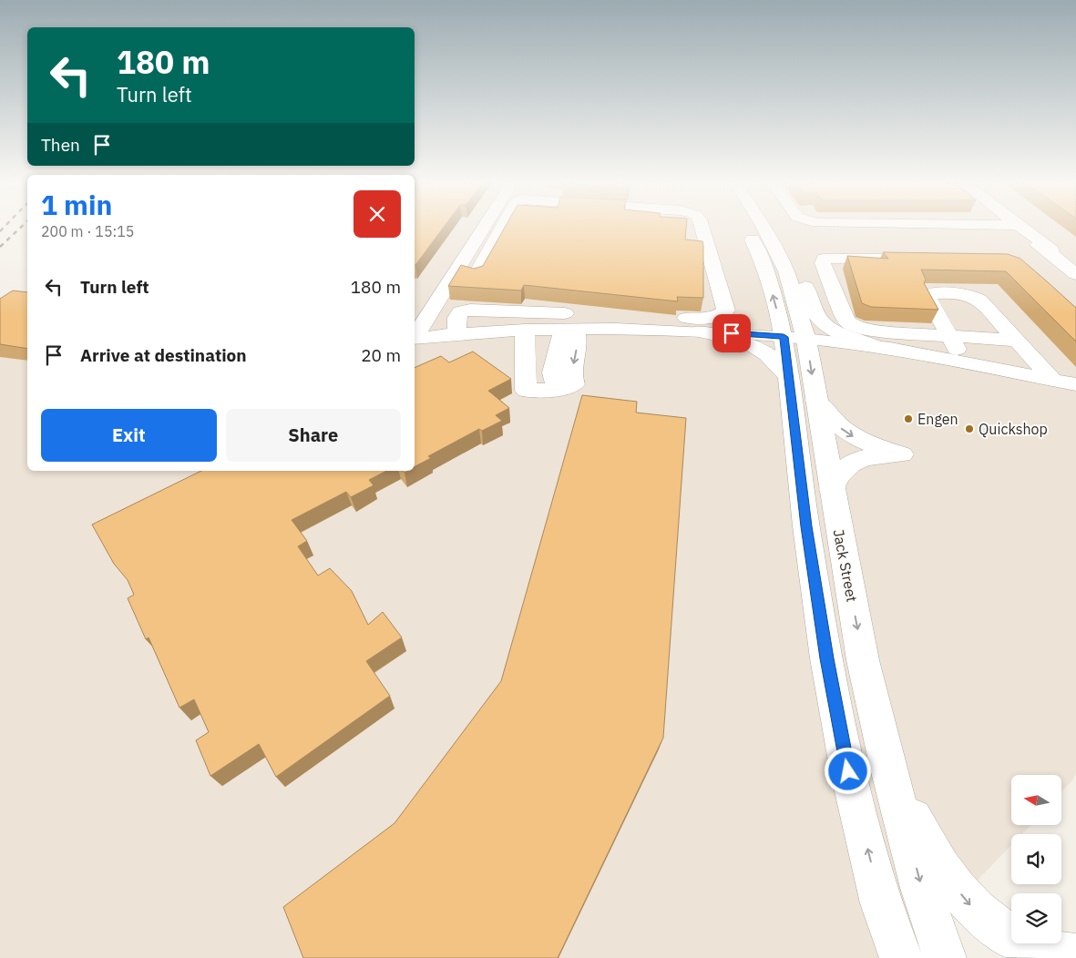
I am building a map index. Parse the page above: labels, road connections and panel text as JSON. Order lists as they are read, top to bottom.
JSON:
{
  "streets": {
    "main road": ["Jack Street"]
  },
  "places": ["Engen", "Quickshop"],
  "north": "left",
  "page": {
    "turn": ["180 m", "Turn left"],
    "then": "Then",
    "heading": ["1 min", "200 m · 15:15"],
    "list": [
      {
        "name": "Turn left",
        "value": "180 m"
      },
      {
        "name": "Arrive at destination",
        "value": "20 m"
      }
    ],
    "buttons": ["Exit", "Share"]
  }
}
